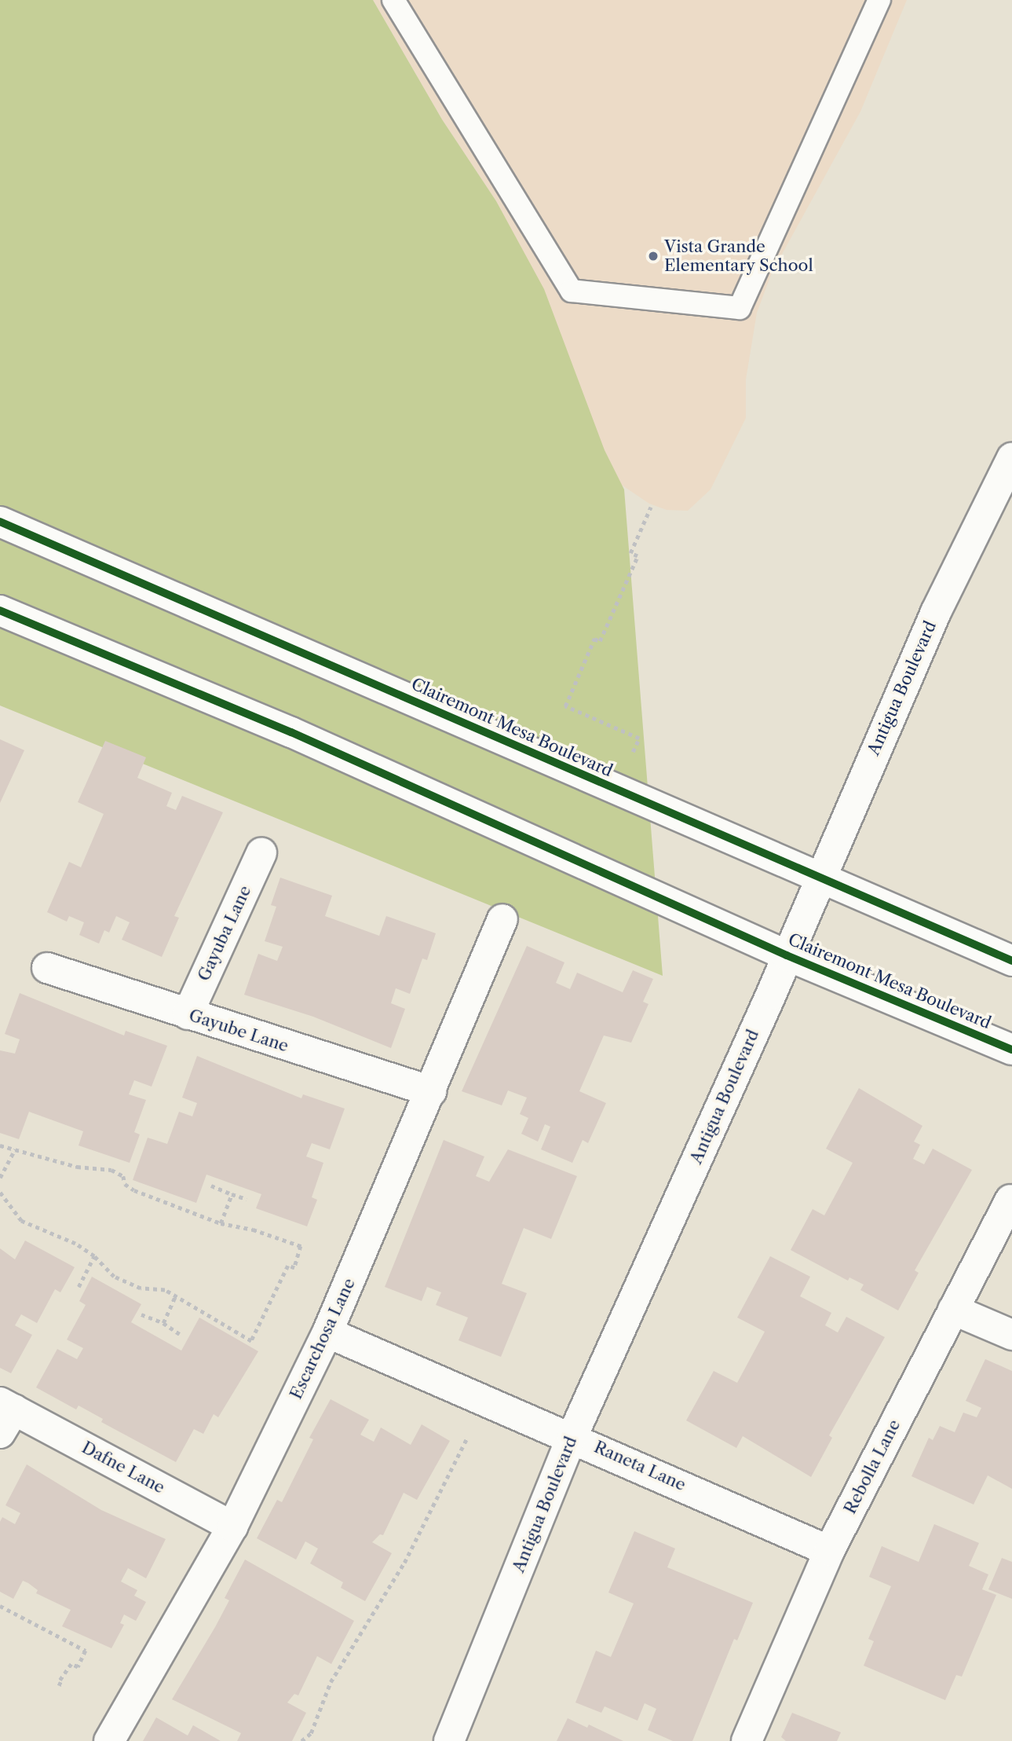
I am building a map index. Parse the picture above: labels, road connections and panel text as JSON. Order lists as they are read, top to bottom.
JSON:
{
  "streets": {
    "street": [
      "Antigua Boulevard",
      "Clairemont Mesa Boulevard",
      "Gayuba Lane",
      "Gayube Lane",
      "Escarchosa Lane",
      "Raneta Lane",
      "Rebolla Lane",
      "Dafne Lane"
    ]
  },
  "crossings": [
    ["Antigua Boulevard", "Clairemont Mesa Boulevard"],
    ["Antigua Boulevard", "Raneta Lane"],
    ["Gayuba Lane", "Gayube Lane"],
    ["Gayube Lane", "Escarchosa Lane"],
    ["Escarchosa Lane", "Raneta Lane"],
    ["Escarchosa Lane", "Dafne Lane"],
    ["Raneta Lane", "Rebolla Lane"]
  ],
  "places": ["Vista Grande Elementary School"]
}
